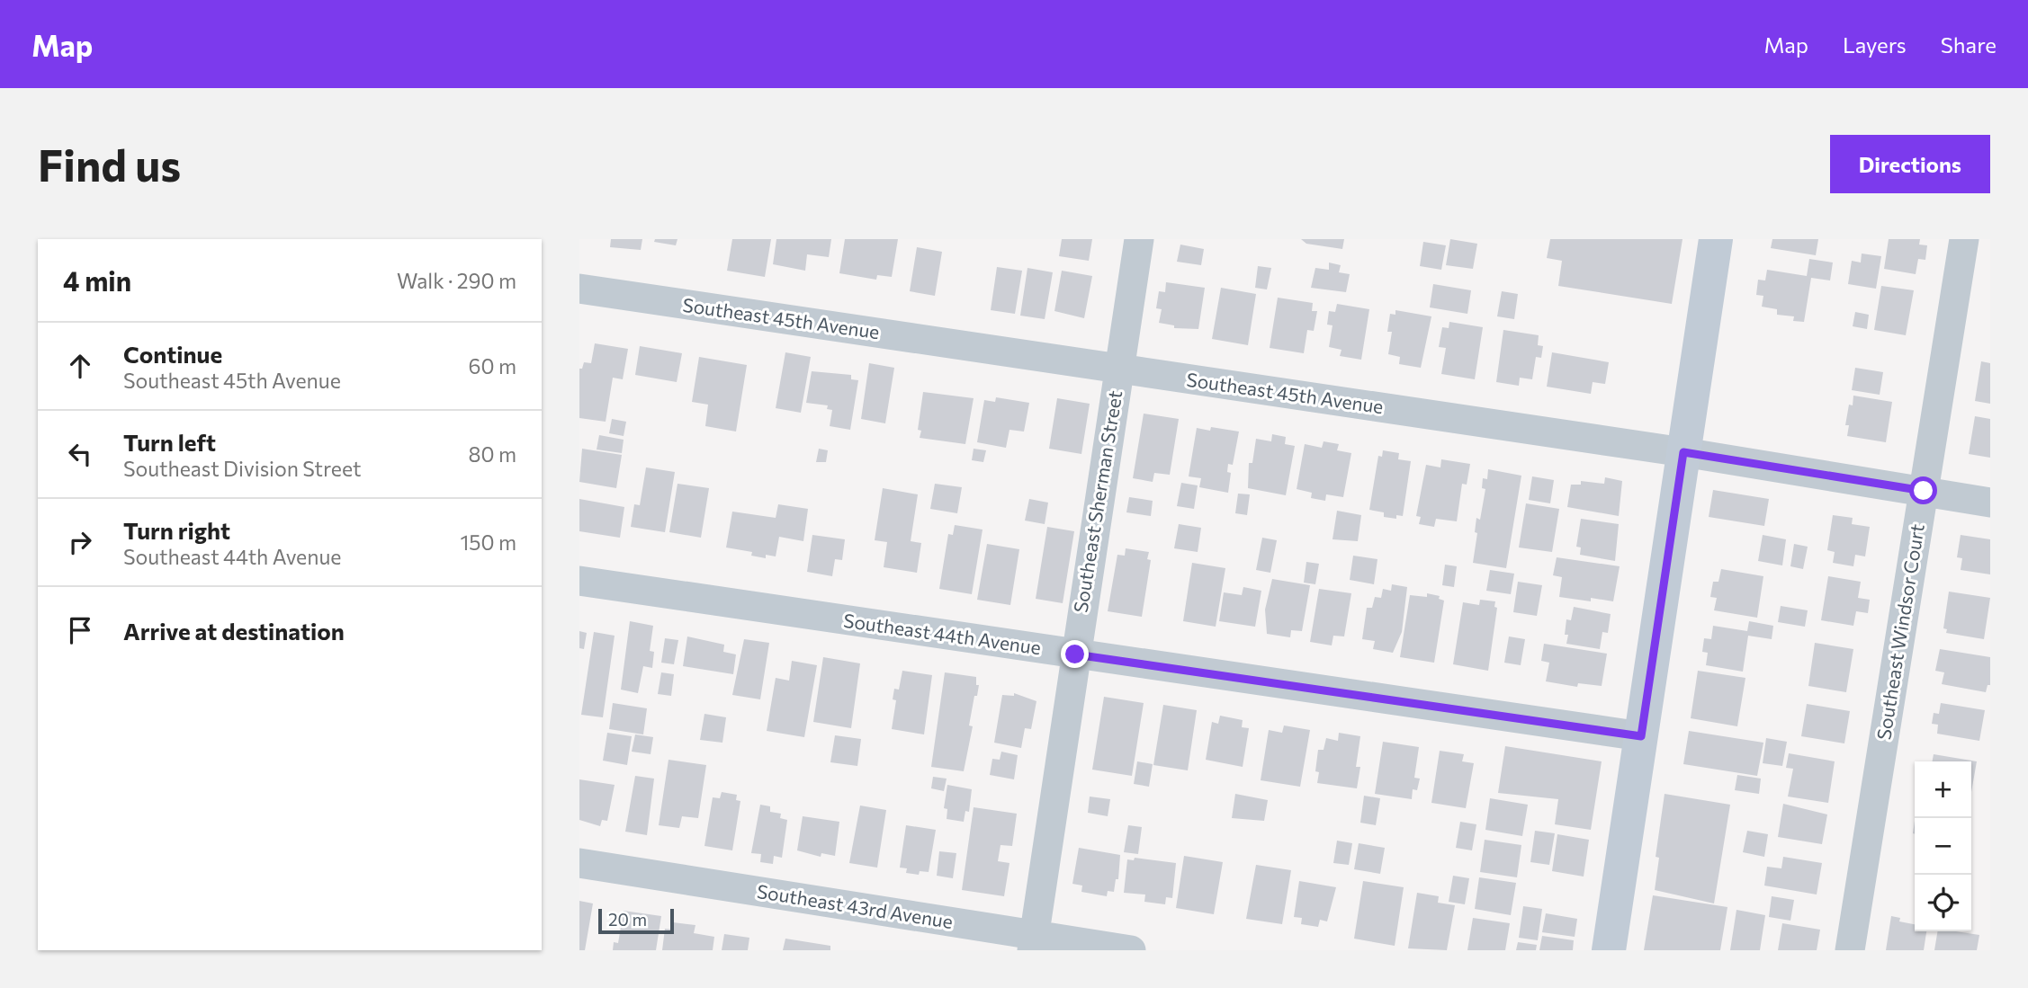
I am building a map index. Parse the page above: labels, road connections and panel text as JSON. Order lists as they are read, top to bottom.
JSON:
{
  "streets": {
    "street": [
      "Southeast 45th Avenue",
      "Southeast Sherman Street",
      "Southeast Windsor Court",
      "Southeast 44th Avenue",
      "Southeast 43rd Avenue"
    ]
  },
  "crossings": [
    ["Southeast 45th Avenue", "Southeast Sherman Street"],
    ["Southeast 45th Avenue", "Southeast Windsor Court"],
    ["Southeast Sherman Street", "Southeast 44th Avenue"],
    ["Southeast Sherman Street", "Southeast 43rd Avenue"]
  ],
  "scale_bar": "20 m",
  "page": {
    "header": "Map",
    "nav": ["Map", "Layers", "Share"],
    "buttons": "Directions",
    "title": "Find us",
    "heading": ["4 min", "Walk · 290 m"],
    "list": [
      ["Continue", "Southeast 45th Avenue", "60 m"],
      ["Turn left", "Southeast Division Street", "80 m"],
      ["Turn right", "Southeast 44th Avenue", "150 m"],
      "Arrive at destination"
    ],
    "map_buttons": ["+", "−"],
    "scale": "20 m"
  }
}
